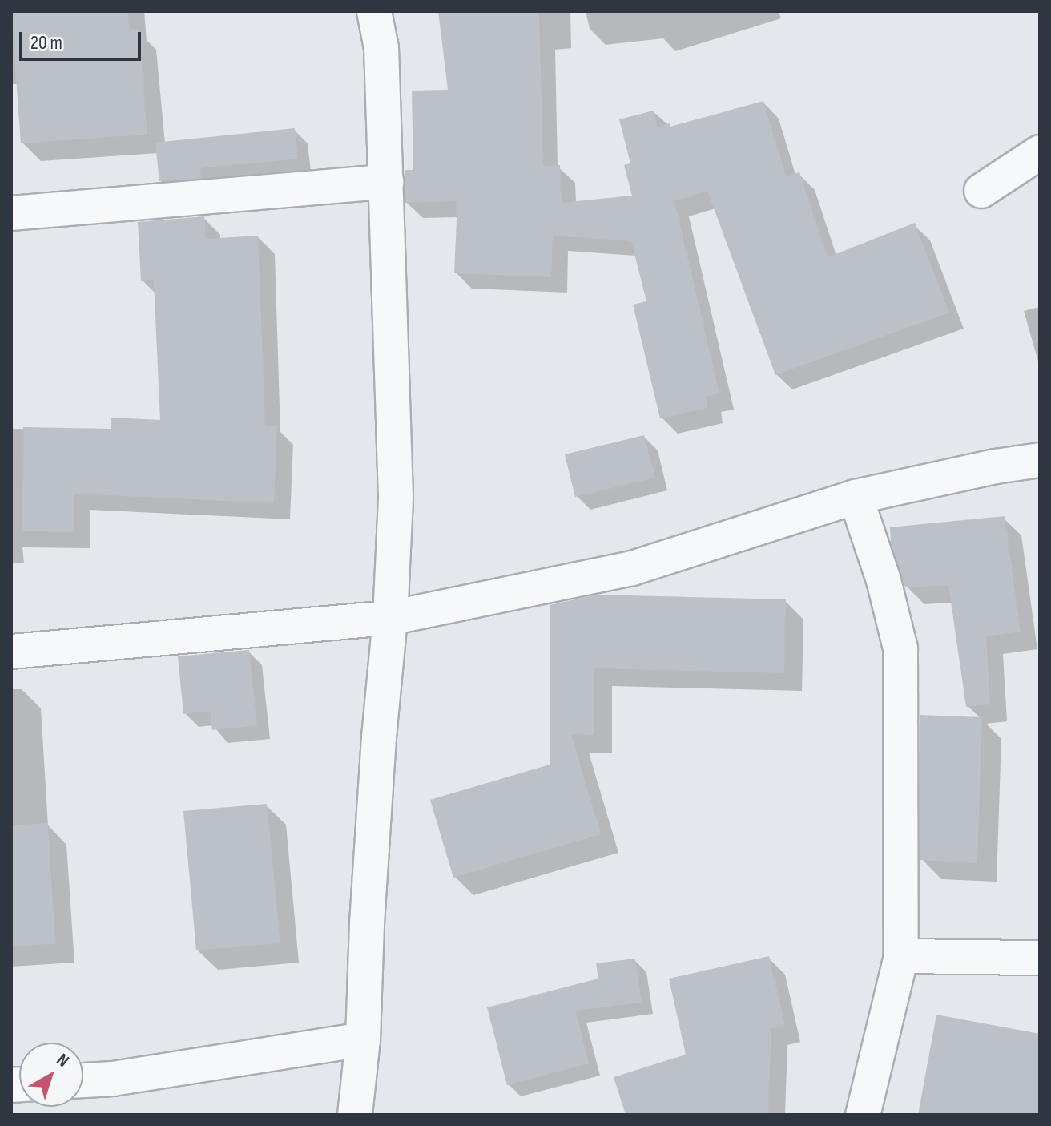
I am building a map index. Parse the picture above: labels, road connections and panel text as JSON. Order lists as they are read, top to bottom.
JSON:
{
  "scale_bar": "20 m",
  "north": "top right"
}
